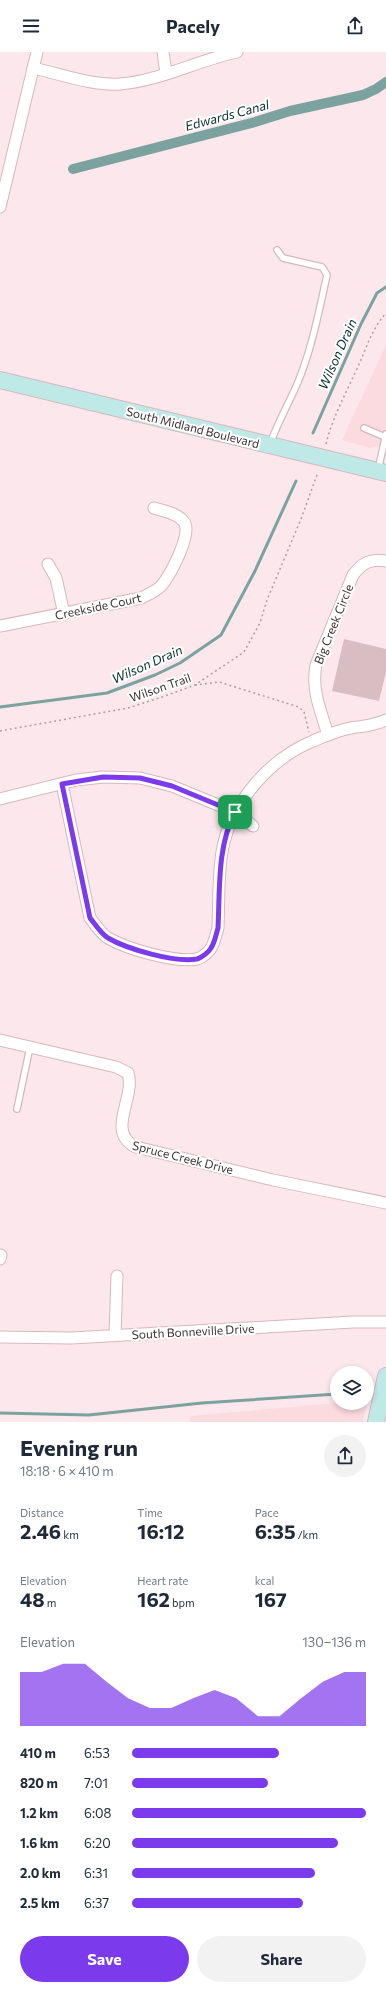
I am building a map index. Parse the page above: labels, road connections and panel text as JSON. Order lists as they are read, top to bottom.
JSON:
{
  "streets": {
    "main road": ["South Midland Boulevard"],
    "street": [
      "Creekside Court",
      "Big Creek Circle",
      "Spruce Creek Drive",
      "South Bonneville Drive"
    ],
    "path": ["Wilson Trail"]
  },
  "water": ["Edwards Canal", "Wilson Drain"],
  "page": {
    "header": "Pacely",
    "heading": ["Evening run", "18:18 · 6 × 410 m"],
    "stats": [
      ["Distance", "2.46 km"],
      ["Time", "16:12"],
      ["Pace", "6:35 /km"],
      ["Elevation", "48 m"],
      ["Heart rate", "162 bpm"],
      ["kcal", "167"]
    ],
    "chart": ["Elevation", "130–136 m"],
    "list": [
      {
        "name": "410 m",
        "note": "6:53"
      },
      {
        "name": "820 m",
        "note": "7:01"
      },
      {
        "name": "1.2 km",
        "note": "6:08"
      },
      {
        "name": "1.6 km",
        "note": "6:20"
      },
      {
        "name": "2.0 km",
        "note": "6:31"
      },
      {
        "name": "2.5 km",
        "note": "6:37"
      }
    ],
    "buttons": ["Save", "Share"]
  }
}
